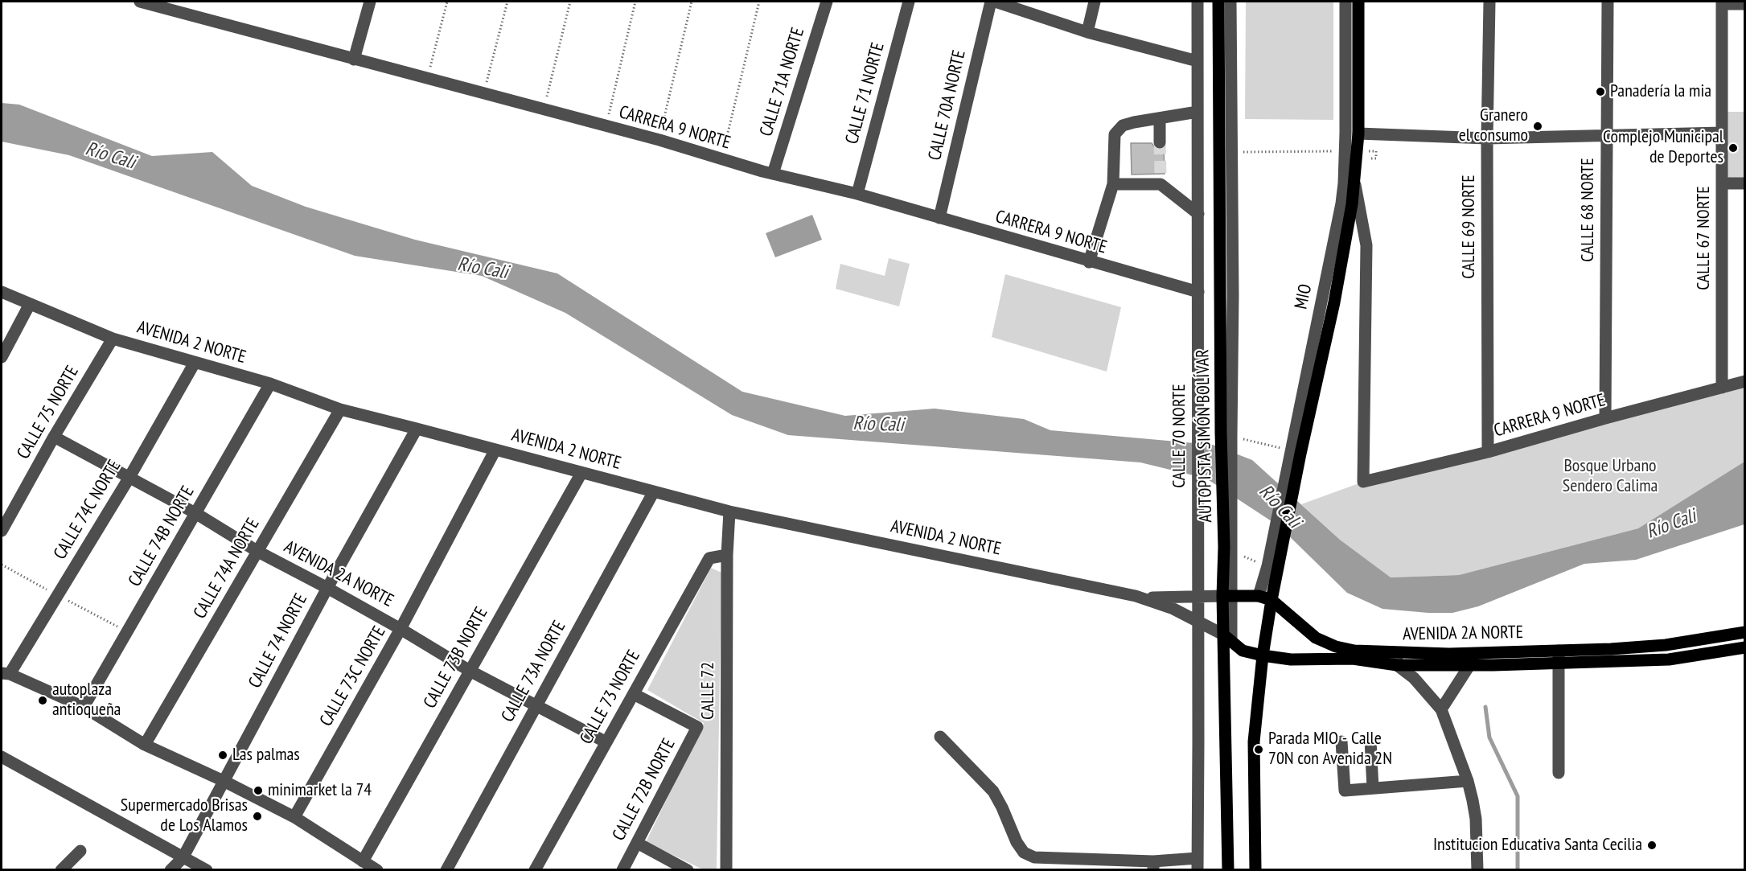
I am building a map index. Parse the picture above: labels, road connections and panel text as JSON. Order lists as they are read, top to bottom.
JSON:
{
  "streets": {
    "main road": ["AUTOPISTA SIMÓN BOLÍVAR", "AVENIDA 2A NORTE"],
    "street": [
      "CALLE 71A NORTE",
      "CALLE 71 NORTE",
      "CALLE 70A NORTE",
      "CARRERA 9 NORTE",
      "CALLE 68 NORTE",
      "CALLE 69 NORTE",
      "CALLE 67 NORTE",
      "MIO",
      "AVENIDA 2 NORTE",
      "CALLE 75 NORTE",
      "CALLE 70 NORTE",
      "CALLE 74C NORTE",
      "CALLE 74B NORTE",
      "CALLE 74A NORTE",
      "CALLE 74 NORTE",
      "CALLE 73B NORTE",
      "CALLE 73A NORTE",
      "CALLE 73C NORTE",
      "CALLE 72",
      "CALLE 73 NORTE",
      "CALLE 72B NORTE"
    ]
  },
  "crossings": [
    ["CALLE 71A NORTE", "CARRERA 9 NORTE"],
    ["CALLE 71 NORTE", "CARRERA 9 NORTE"],
    ["CALLE 70A NORTE", "CARRERA 9 NORTE"],
    ["CARRERA 9 NORTE", "CALLE 68 NORTE"],
    ["CARRERA 9 NORTE", "CALLE 69 NORTE"],
    ["CARRERA 9 NORTE", "CALLE 67 NORTE"],
    ["CARRERA 9 NORTE", "CALLE 70 NORTE"],
    ["AVENIDA 2 NORTE", "CALLE 75 NORTE"],
    ["AVENIDA 2 NORTE", "CALLE 70 NORTE"],
    ["AVENIDA 2 NORTE", "CALLE 74C NORTE"],
    ["AVENIDA 2 NORTE", "CALLE 74B NORTE"],
    ["AVENIDA 2 NORTE", "CALLE 74A NORTE"],
    ["AVENIDA 2 NORTE", "AVENIDA 2A NORTE"],
    ["AVENIDA 2 NORTE", "CALLE 74 NORTE"],
    ["AVENIDA 2 NORTE", "CALLE 73B NORTE"],
    ["AVENIDA 2 NORTE", "CALLE 73A NORTE"],
    ["AVENIDA 2 NORTE", "CALLE 73C NORTE"],
    ["AVENIDA 2 NORTE", "CALLE 72"],
    ["CALLE 75 NORTE", "AVENIDA 2A NORTE"],
    ["CALLE 70 NORTE", "AVENIDA 2A NORTE"],
    ["AUTOPISTA SIMÓN BOLÍVAR", "AVENIDA 2A NORTE"],
    ["CALLE 74C NORTE", "AVENIDA 2A NORTE"],
    ["CALLE 74B NORTE", "AVENIDA 2A NORTE"],
    ["CALLE 74A NORTE", "AVENIDA 2A NORTE"],
    ["AVENIDA 2A NORTE", "CALLE 74 NORTE"],
    ["AVENIDA 2A NORTE", "CALLE 73B NORTE"],
    ["AVENIDA 2A NORTE", "CALLE 73A NORTE"],
    ["AVENIDA 2A NORTE", "CALLE 73C NORTE"],
    ["AVENIDA 2A NORTE", "CALLE 73 NORTE"],
    ["CALLE 72", "CALLE 73 NORTE"],
    ["CALLE 73 NORTE", "CALLE 72B NORTE"]
  ],
  "water": ["Río Cali"],
  "parks": ["Bosque Urbano Sendero Calima"],
  "places": [
    "Panadería la mia",
    "Granero el consumo",
    "Complejo Municipal de Deportes",
    "autoplaza antioqueña",
    "Parada MIO - Calle 70N con Avenida 2N",
    "Las palmas",
    "minimarket la 74",
    "Supermercado Brisas de Los Alamos",
    "Institucion Educativa Santa Cecilia"
  ]
}
